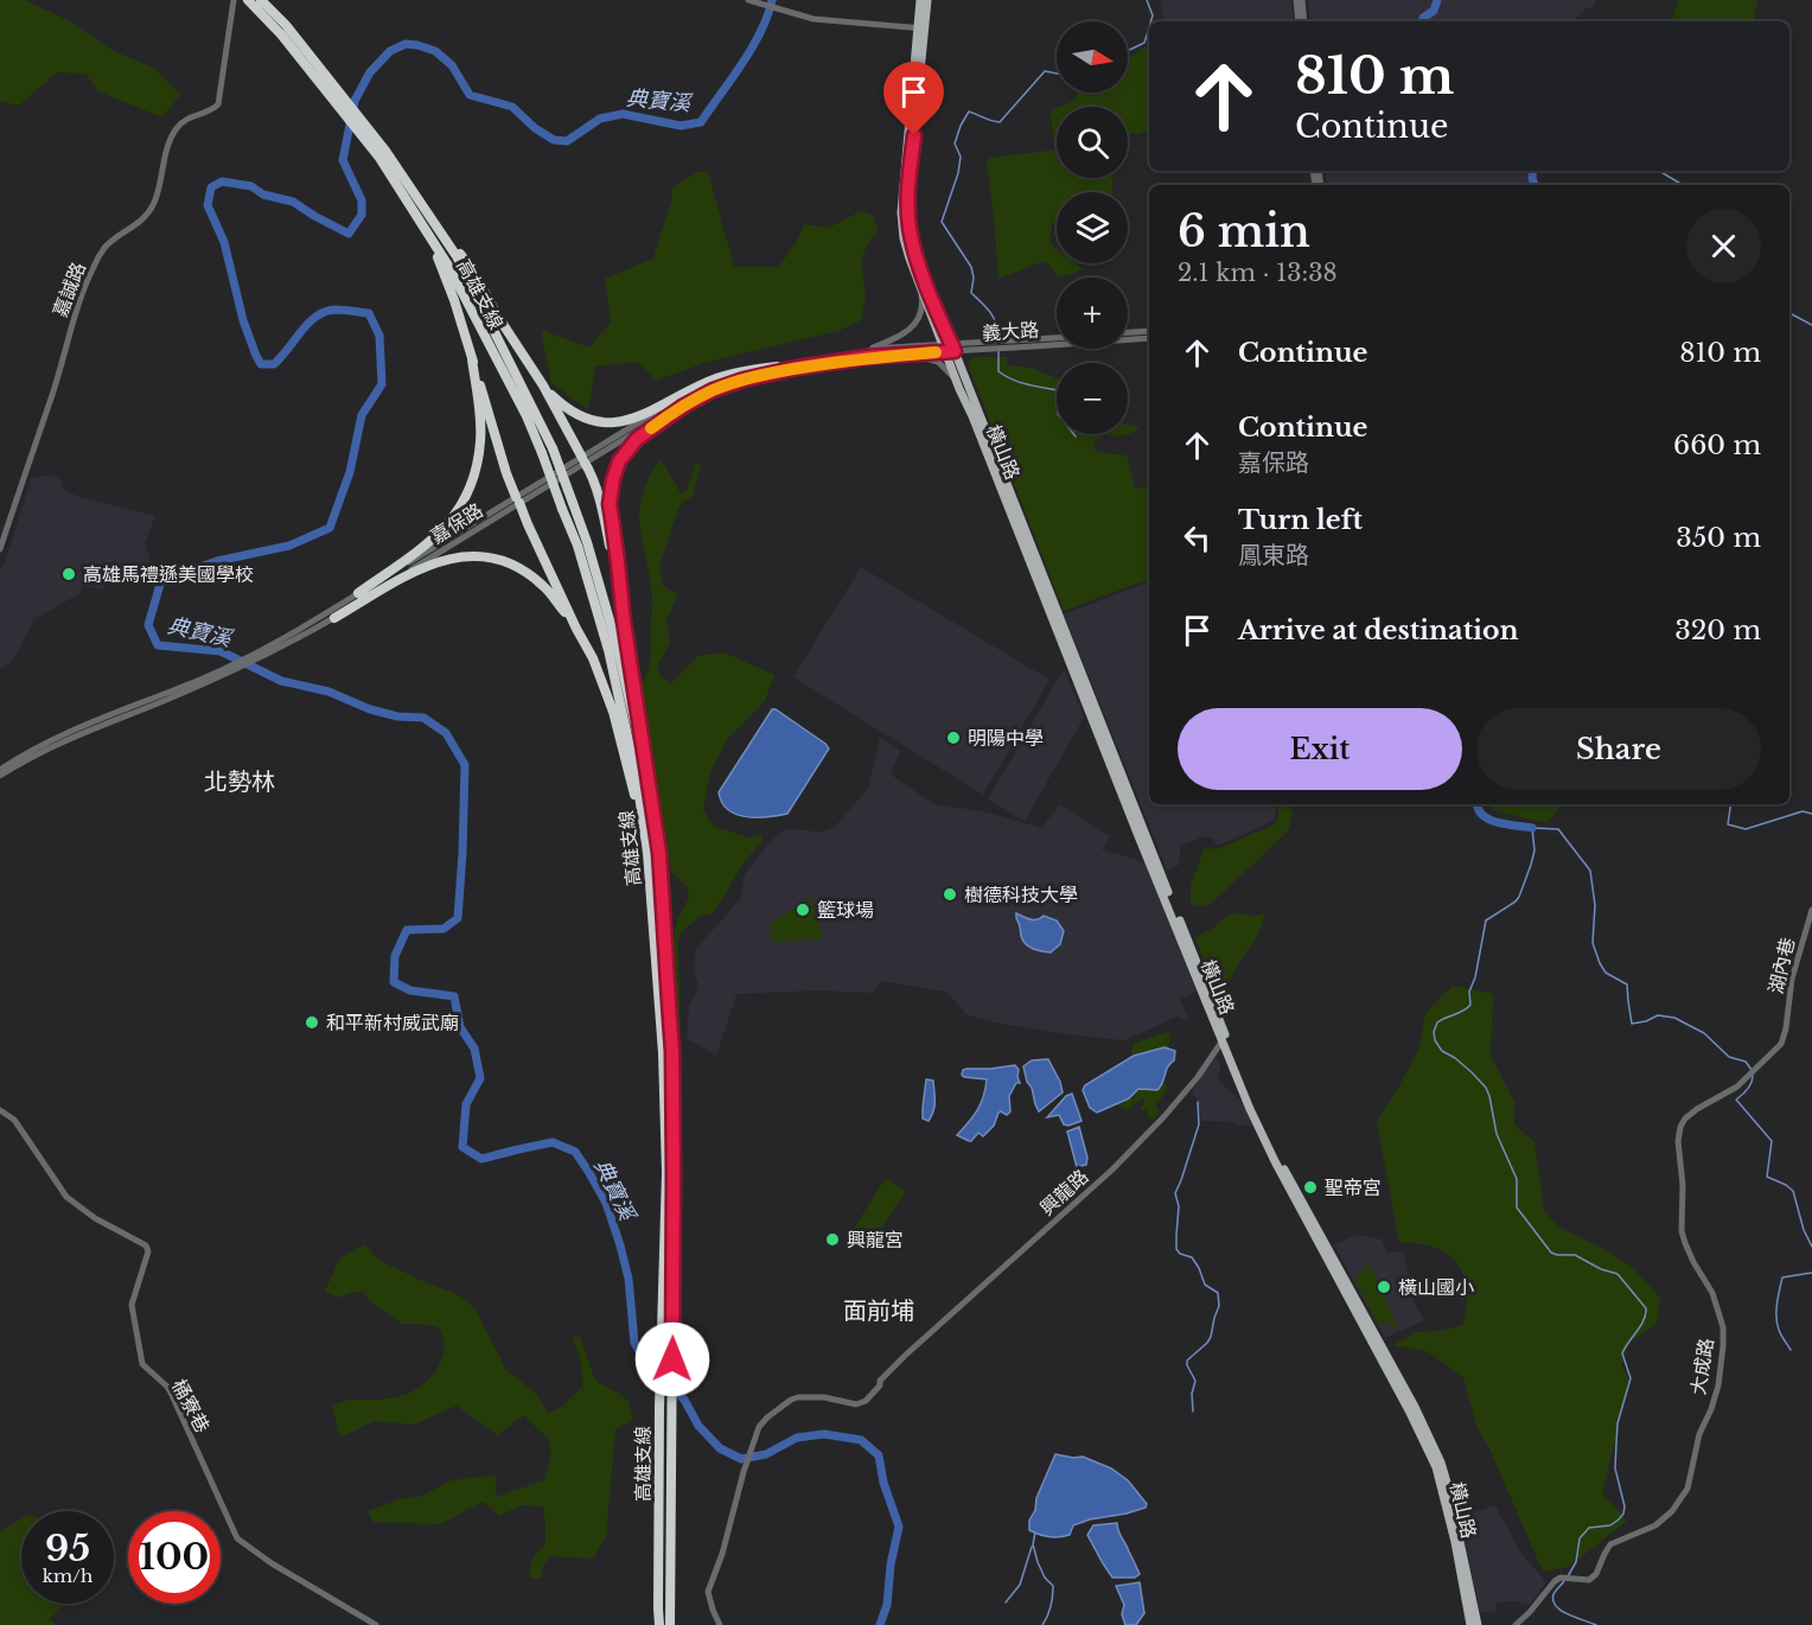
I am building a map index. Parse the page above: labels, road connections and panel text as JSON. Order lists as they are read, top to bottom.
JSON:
{
  "streets": {
    "highway": ["高雄支線"],
    "main road": ["橫山路"],
    "street": [
      "嘉誠路",
      "義大路",
      "嘉保路",
      "湖內巷",
      "興龍路",
      "大成路",
      "桶寮巷"
    ]
  },
  "crossings": [
    ["義大路", "橫山路"],
    ["義大路", "嘉保路"],
    ["橫山路", "嘉保路"],
    ["橫山路", "興龍路"],
    ["湖內巷", "大成路"]
  ],
  "districts": ["北勢林", "面前埔"],
  "water": ["典寶溪"],
  "places": [
    "高雄馬禮遜美國學校",
    "明陽中學",
    "樹德科技大學",
    "籃球場",
    "和平新村威武廟",
    "聖帝宮",
    "興龍宮",
    "橫山國小"
  ],
  "north": "right",
  "page": {
    "map_buttons": ["+", "−"],
    "turn": ["810 m", "Continue"],
    "heading": ["6 min", "2.1 km · 13:38"],
    "list": [
      {
        "name": "Continue",
        "value": "810 m"
      },
      {
        "name": "Continue",
        "note": "嘉保路",
        "value": "660 m"
      },
      {
        "name": "Turn left",
        "note": "鳳東路",
        "value": "350 m"
      },
      {
        "name": "Arrive at destination",
        "value": "320 m"
      }
    ],
    "buttons": ["Exit", "Share"],
    "speed": "95 km/h",
    "limit": "100"
  }
}
